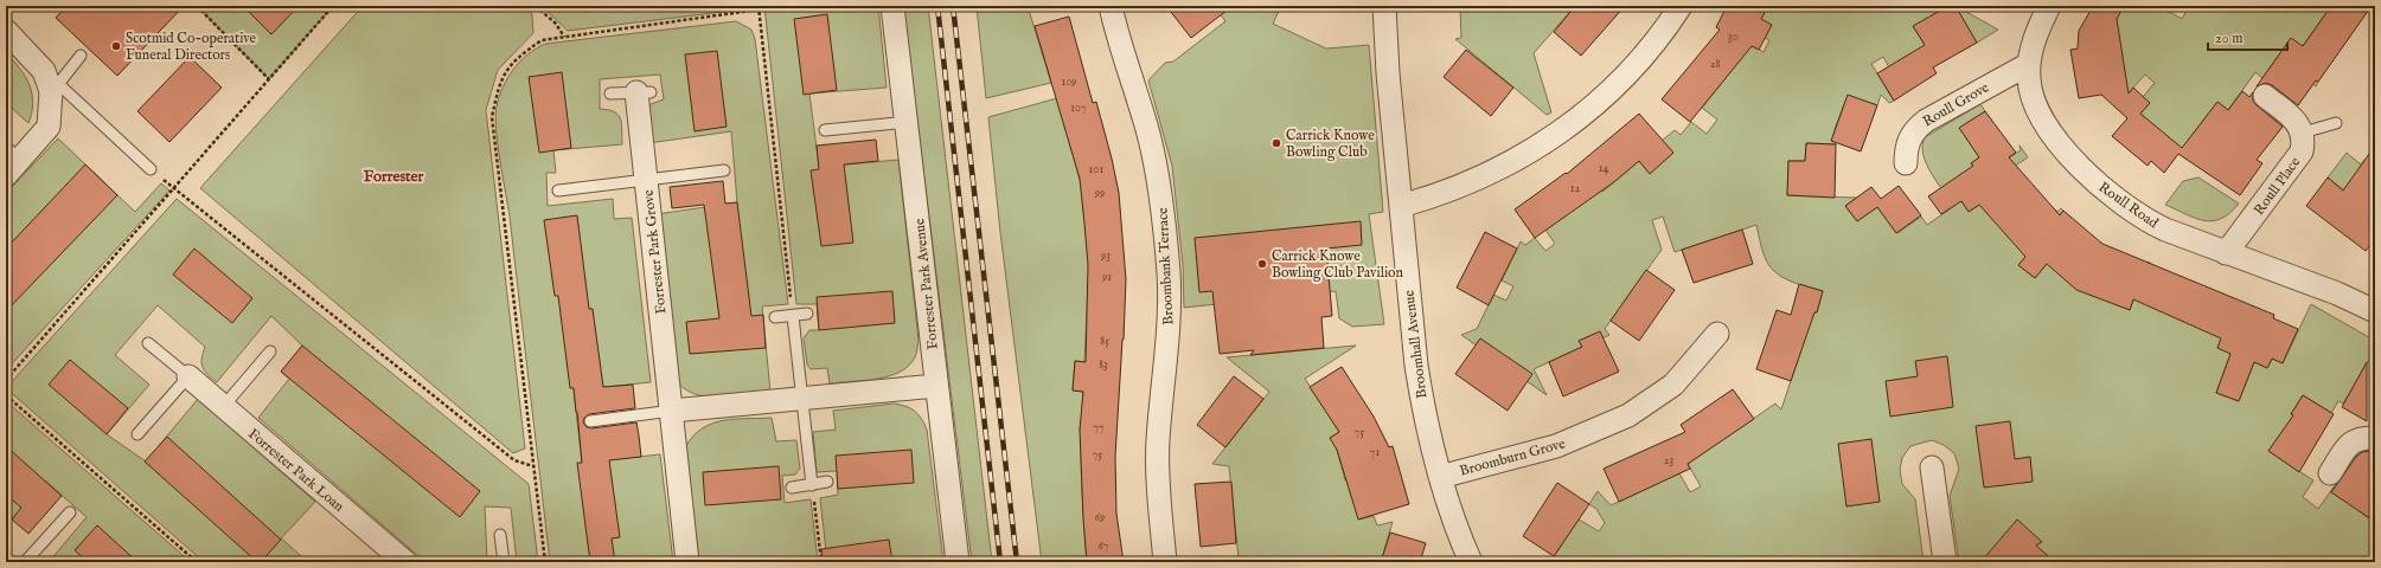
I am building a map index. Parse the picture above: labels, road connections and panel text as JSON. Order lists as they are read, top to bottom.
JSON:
{
  "streets": {
    "street": [
      "Roull Grove",
      "Roull Place",
      "Roull Road",
      "Forrester Park Grove",
      "Broombank Terrace",
      "Forrester Park Avenue",
      "Broomhall Avenue",
      "Broomburn Grove",
      "Forrester Park Loan"
    ]
  },
  "crossings": [
    ["Roull Grove", "Roull Road"],
    ["Roull Place", "Roull Road"],
    ["Broomhall Avenue", "Broomburn Grove"]
  ],
  "districts": ["Forrester"],
  "places": ["Scotmid Co-operative Funeral Directors", "Carrick Knowe Bowling Club", "Carrick Knowe Bowling Club Pavilion"],
  "house_numbers": [
    "30",
    "28",
    "109",
    "107",
    "14",
    "101",
    "12",
    "99",
    "93",
    "91",
    "85",
    "83",
    "77",
    "75",
    "71",
    "75",
    "23",
    "69",
    "67"
  ],
  "scale_bar": "20 m"
}
